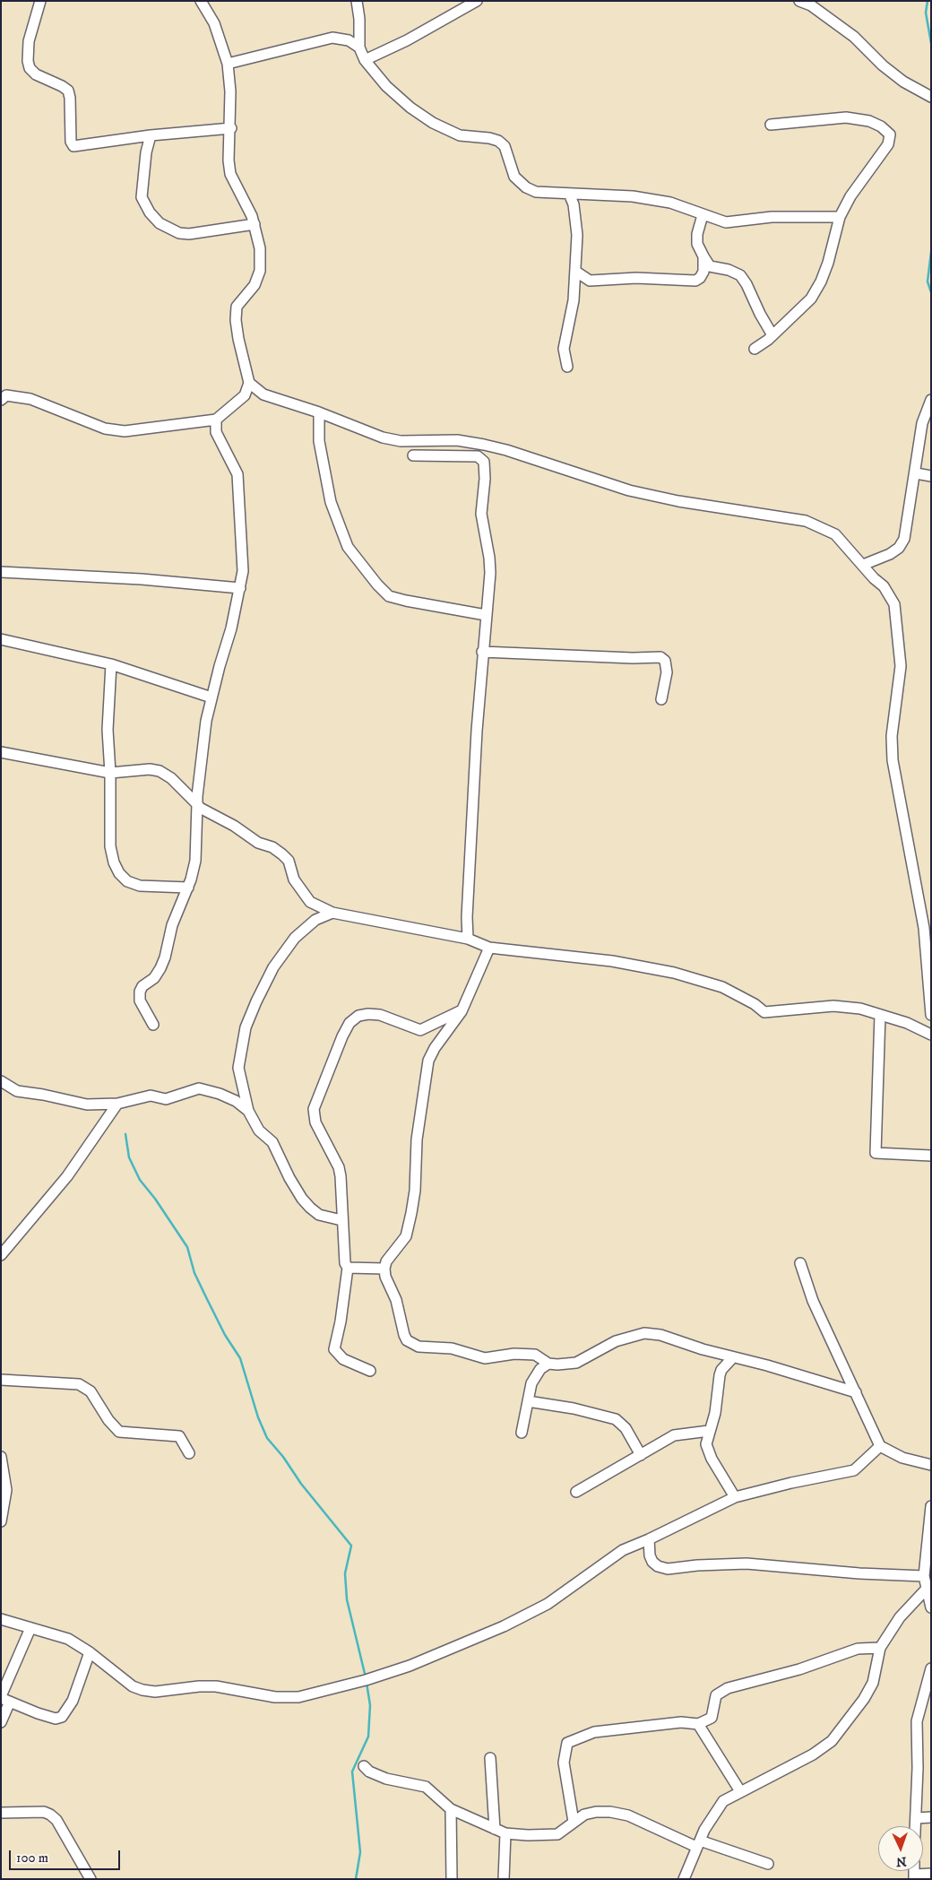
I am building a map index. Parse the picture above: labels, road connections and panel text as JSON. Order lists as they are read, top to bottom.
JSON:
{
  "scale_bar": "100 m",
  "north": "bottom"
}
